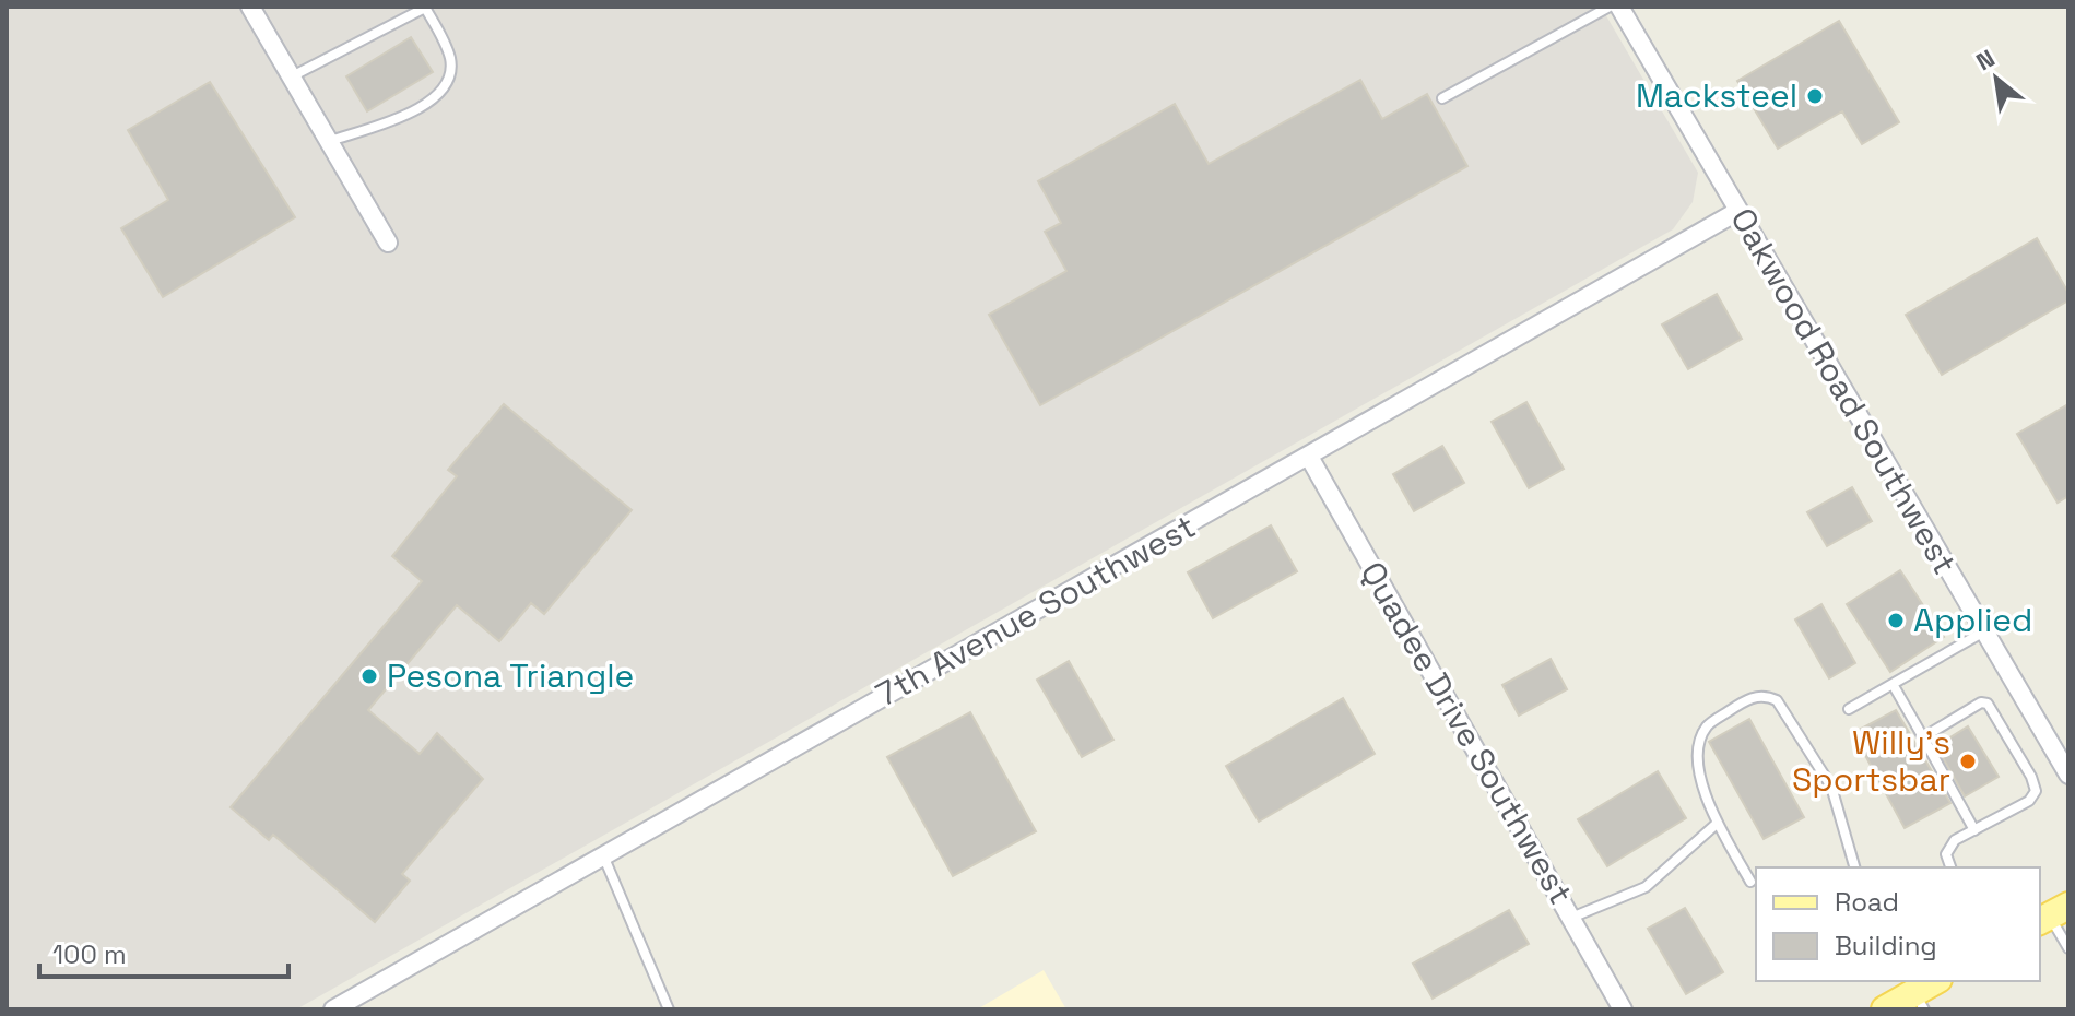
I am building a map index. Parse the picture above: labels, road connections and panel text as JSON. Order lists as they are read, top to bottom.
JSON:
{
  "streets": {
    "street": ["Oakwood Road Southwest", "7th Avenue Southwest", "Quadee Drive Southwest"]
  },
  "crossings": [
    ["Oakwood Road Southwest", "7th Avenue Southwest"],
    ["7th Avenue Southwest", "Quadee Drive Southwest"]
  ],
  "places": [
    "Macksteel",
    "Applied",
    "Pesona Triangle",
    "Willy's Sportsbar"
  ],
  "legend": ["Road", "Building"],
  "scale_bar": "100 m",
  "north": "top left"
}
